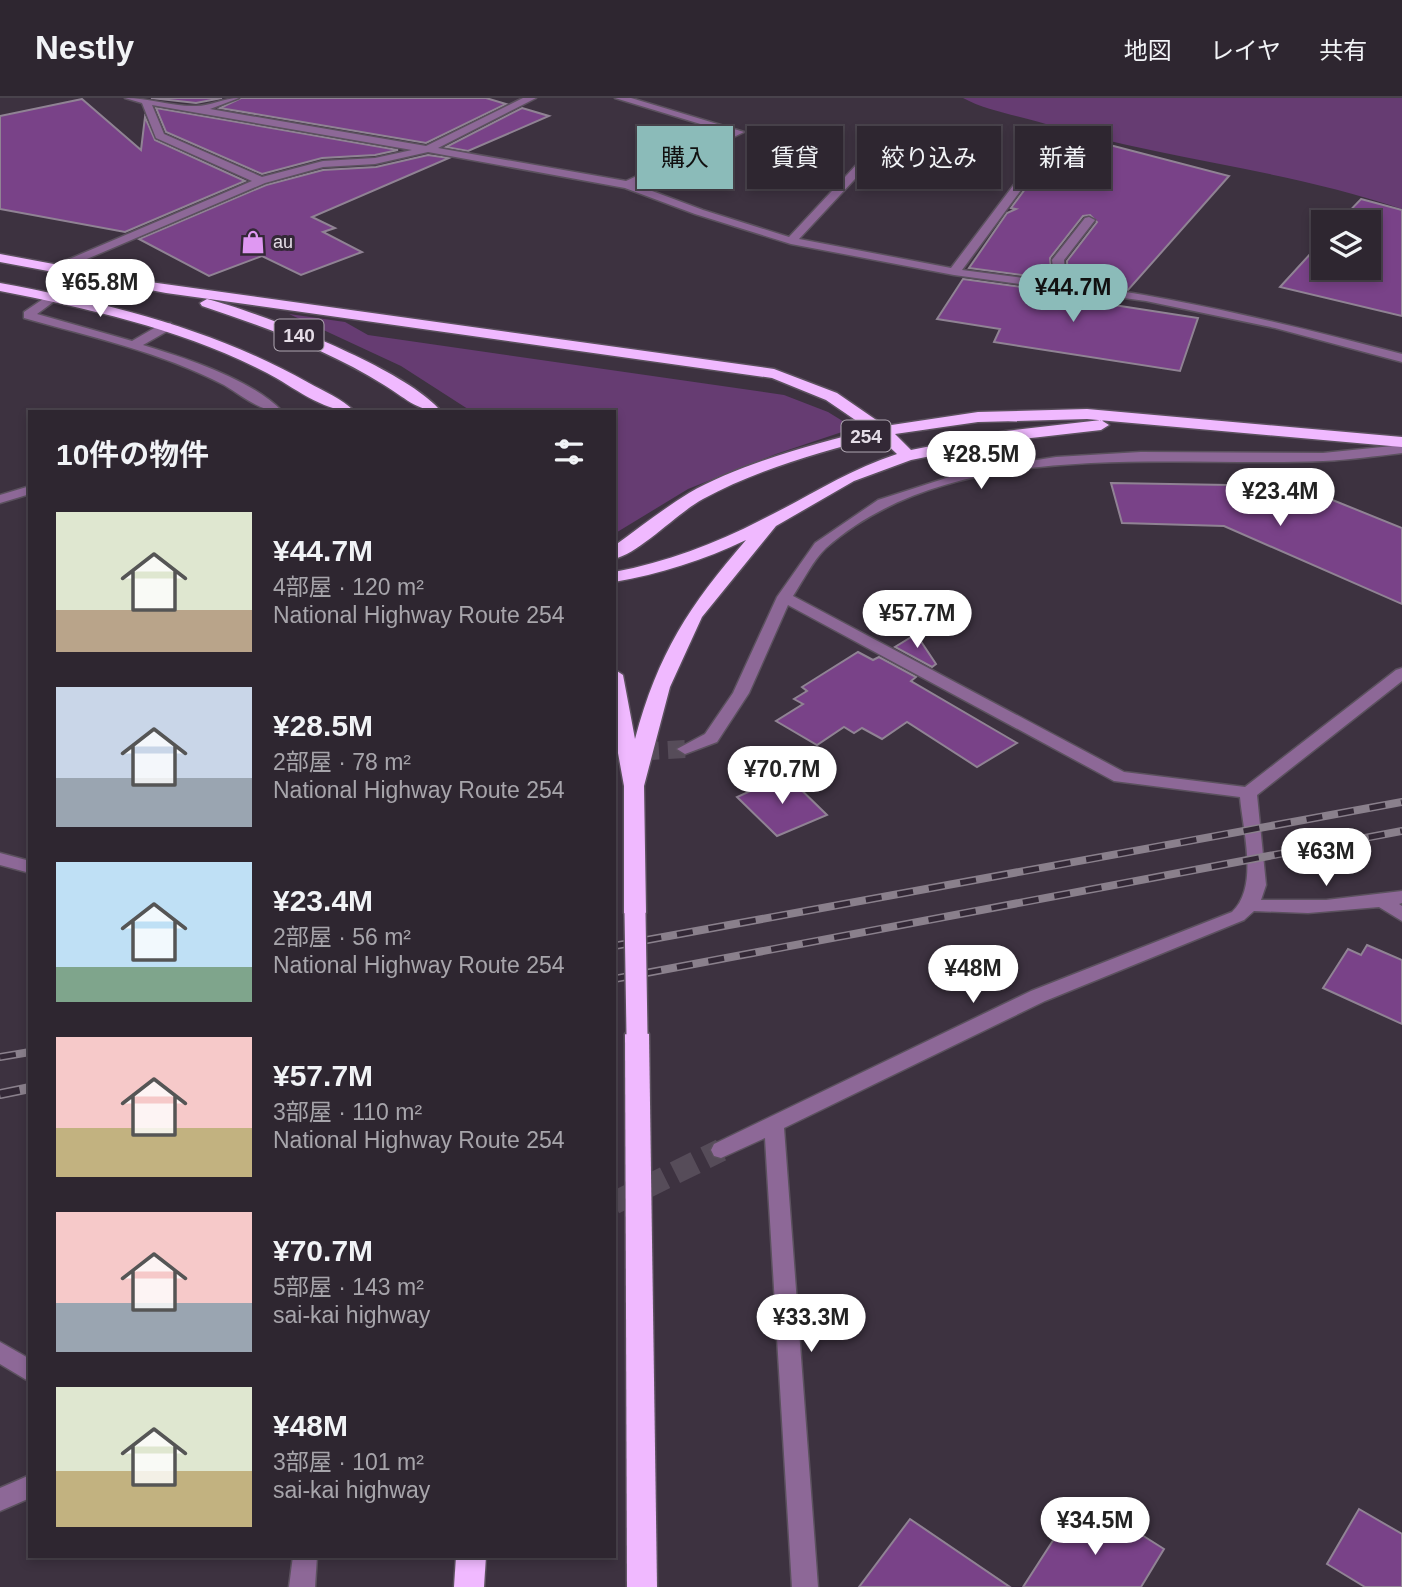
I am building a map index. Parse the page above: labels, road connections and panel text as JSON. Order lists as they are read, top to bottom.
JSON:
{
  "streets": {
    "highway": ["140", "254"]
  },
  "places": {
    "shop": ["au"]
  },
  "page": {
    "header": "Nestly",
    "nav": ["地図", "レイヤ", "共有"],
    "chip": [
      "購入",
      "賃貸",
      "絞り込み",
      "新着"
    ],
    "price": [
      "¥65.8M",
      "¥44.7M",
      "¥28.5M",
      "¥23.4M",
      "¥57.7M",
      "¥70.7M",
      "¥63M",
      "¥48M",
      "¥33.3M",
      "¥34.5M"
    ],
    "heading": "10件の物件",
    "list": [
      {
        "name": "¥44.7M",
        "note": "4部屋 · 120 m² · National Highway Route 254"
      },
      {
        "name": "¥28.5M",
        "note": "2部屋 · 78 m² · National Highway Route 254"
      },
      {
        "name": "¥23.4M",
        "note": "2部屋 · 56 m² · National Highway Route 254"
      },
      {
        "name": "¥57.7M",
        "note": "3部屋 · 110 m² · National Highway Route 254"
      },
      {
        "name": "¥70.7M",
        "note": "5部屋 · 143 m² · sai-kai highway"
      },
      {
        "name": "¥48M",
        "note": "3部屋 · 101 m² · sai-kai highway"
      }
    ]
  }
}
